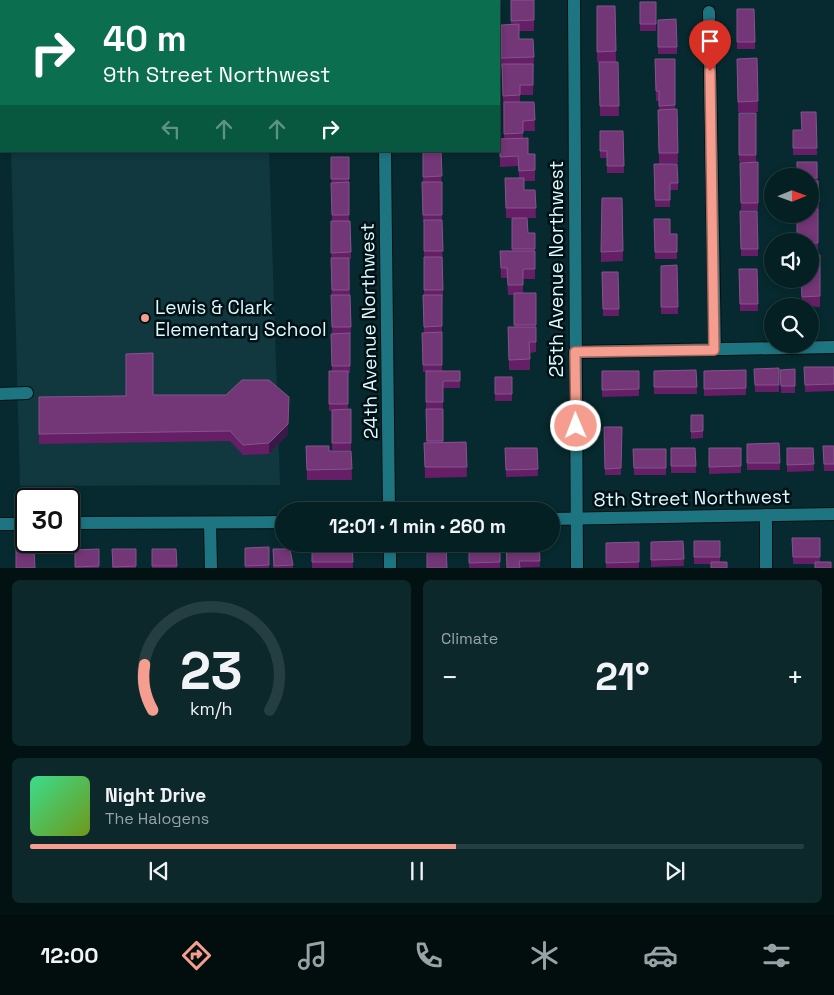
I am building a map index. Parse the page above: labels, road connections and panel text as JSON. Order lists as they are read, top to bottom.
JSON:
{
  "streets": {
    "street": ["25th Avenue Northwest", "24th Avenue Northwest", "8th Street Northwest"]
  },
  "crossings": [
    ["25th Avenue Northwest", "8th Street Northwest"]
  ],
  "places": ["Lewis & Clark Elementary School"],
  "north": "right",
  "page": {
    "turn": ["40 m", "9th Street Northwest"],
    "limit": "30",
    "trip": "12:01 · 1 min · 260 m",
    "tile": "Climate",
    "heat": ["−", "21°", "+"],
    "song": ["Night Drive", "The Halogens"],
    "tabs": "12:00",
    "gauge": ["23", "km/h"]
  }
}
